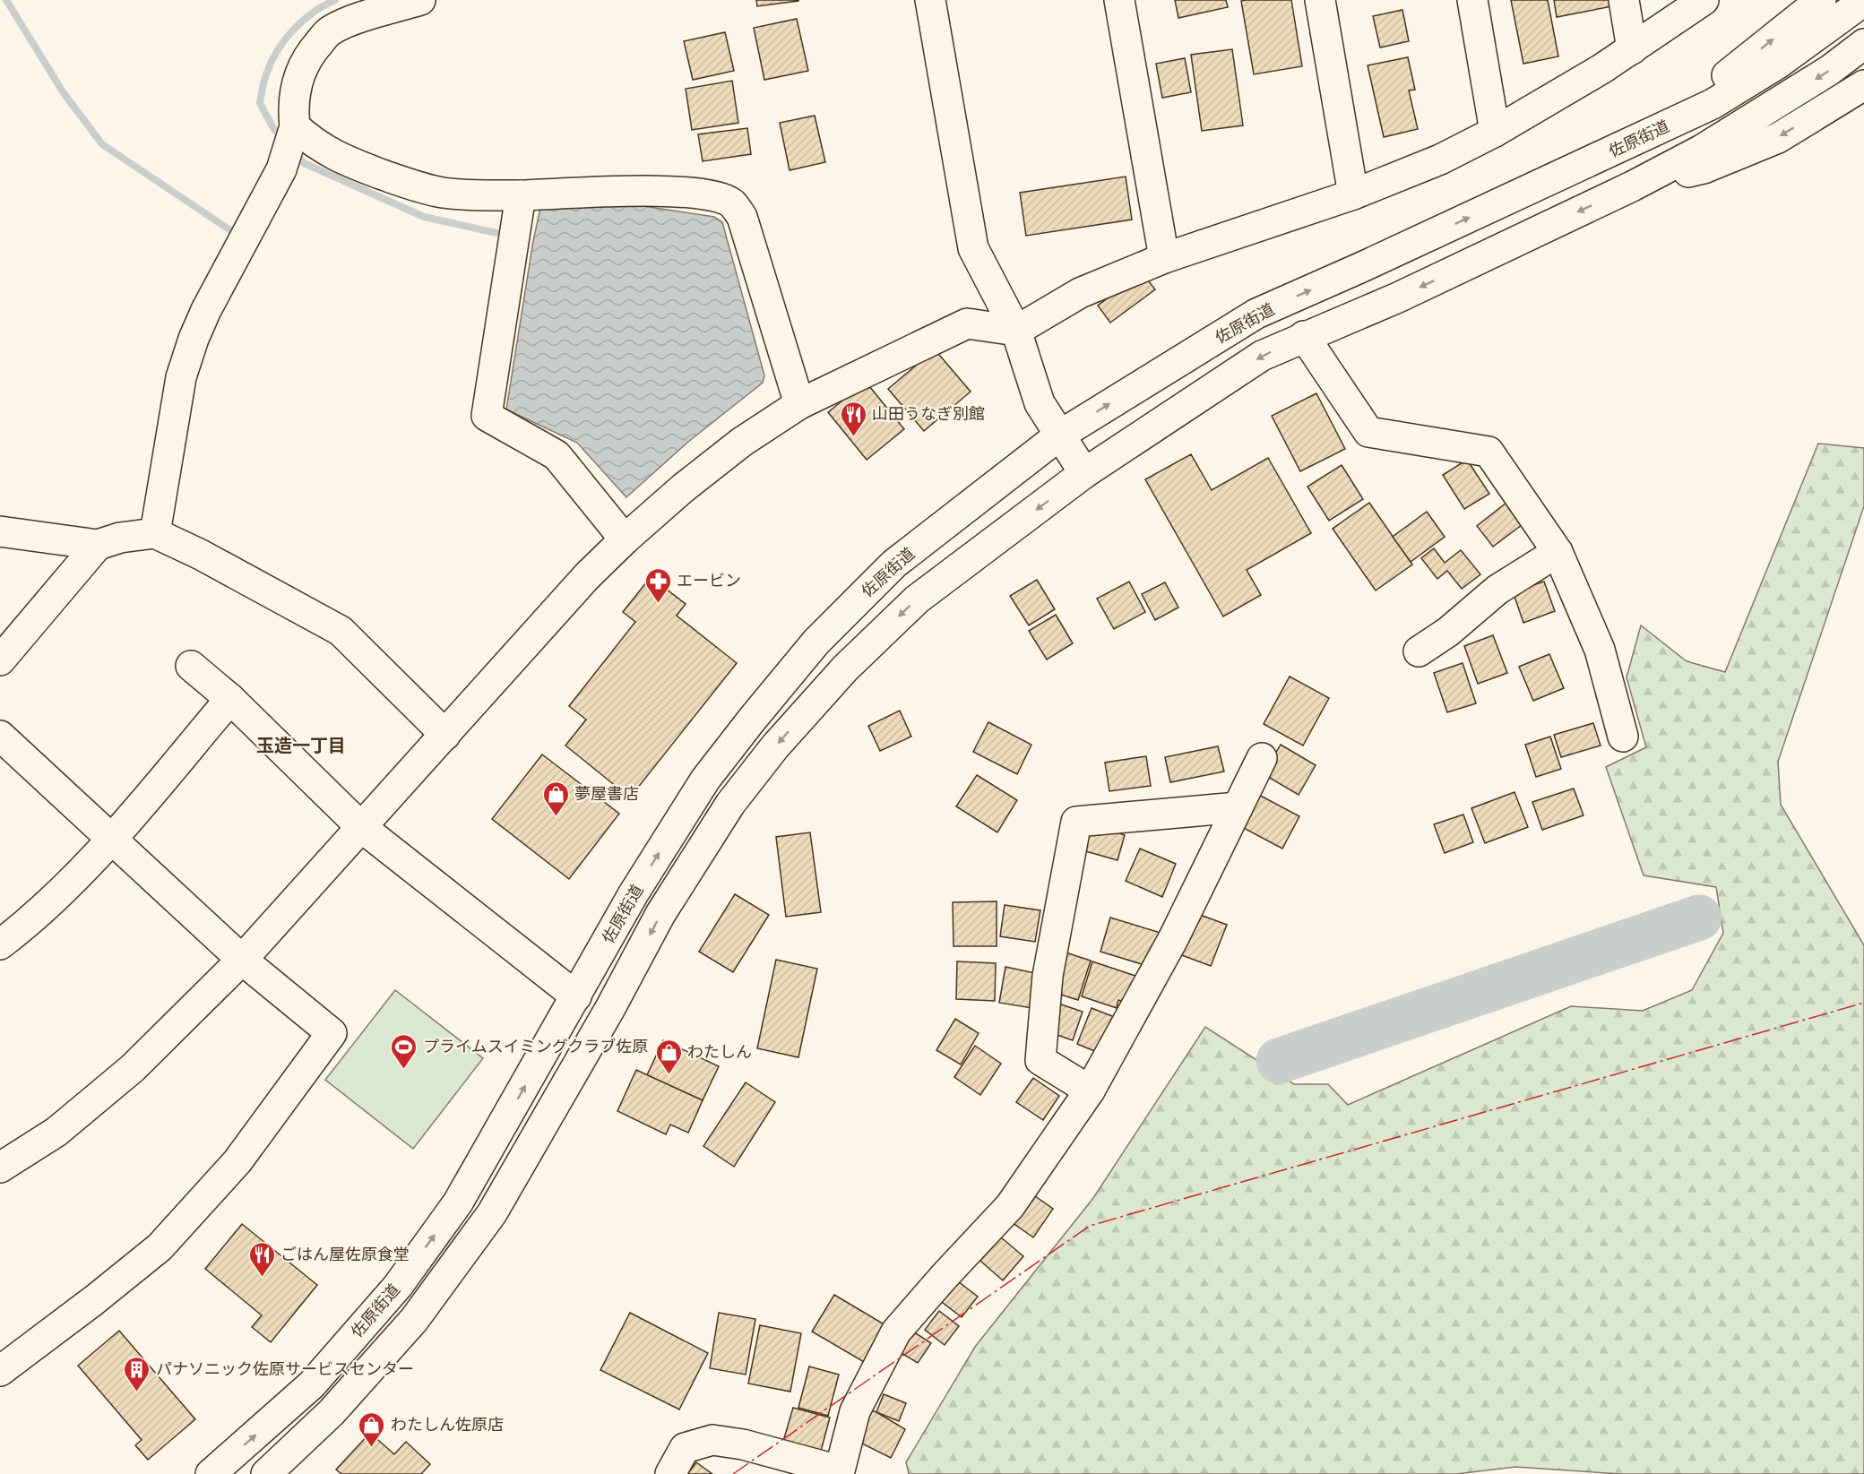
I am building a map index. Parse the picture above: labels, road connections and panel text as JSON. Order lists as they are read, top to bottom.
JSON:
{
  "streets": {
    "main road": ["佐原街道"]
  },
  "districts": ["玉造一丁目"],
  "places": {
    "restaurant": ["山田うなぎ別館", "ごはん屋佐原食堂"],
    "pharmacy": ["エービン"],
    "shop": ["夢屋書店", "わたしん", "わたしん佐原店"],
    "sports": ["プライムスイミングクラブ佐原"],
    "building": ["パナソニック佐原サービスセンター"]
  }
}
